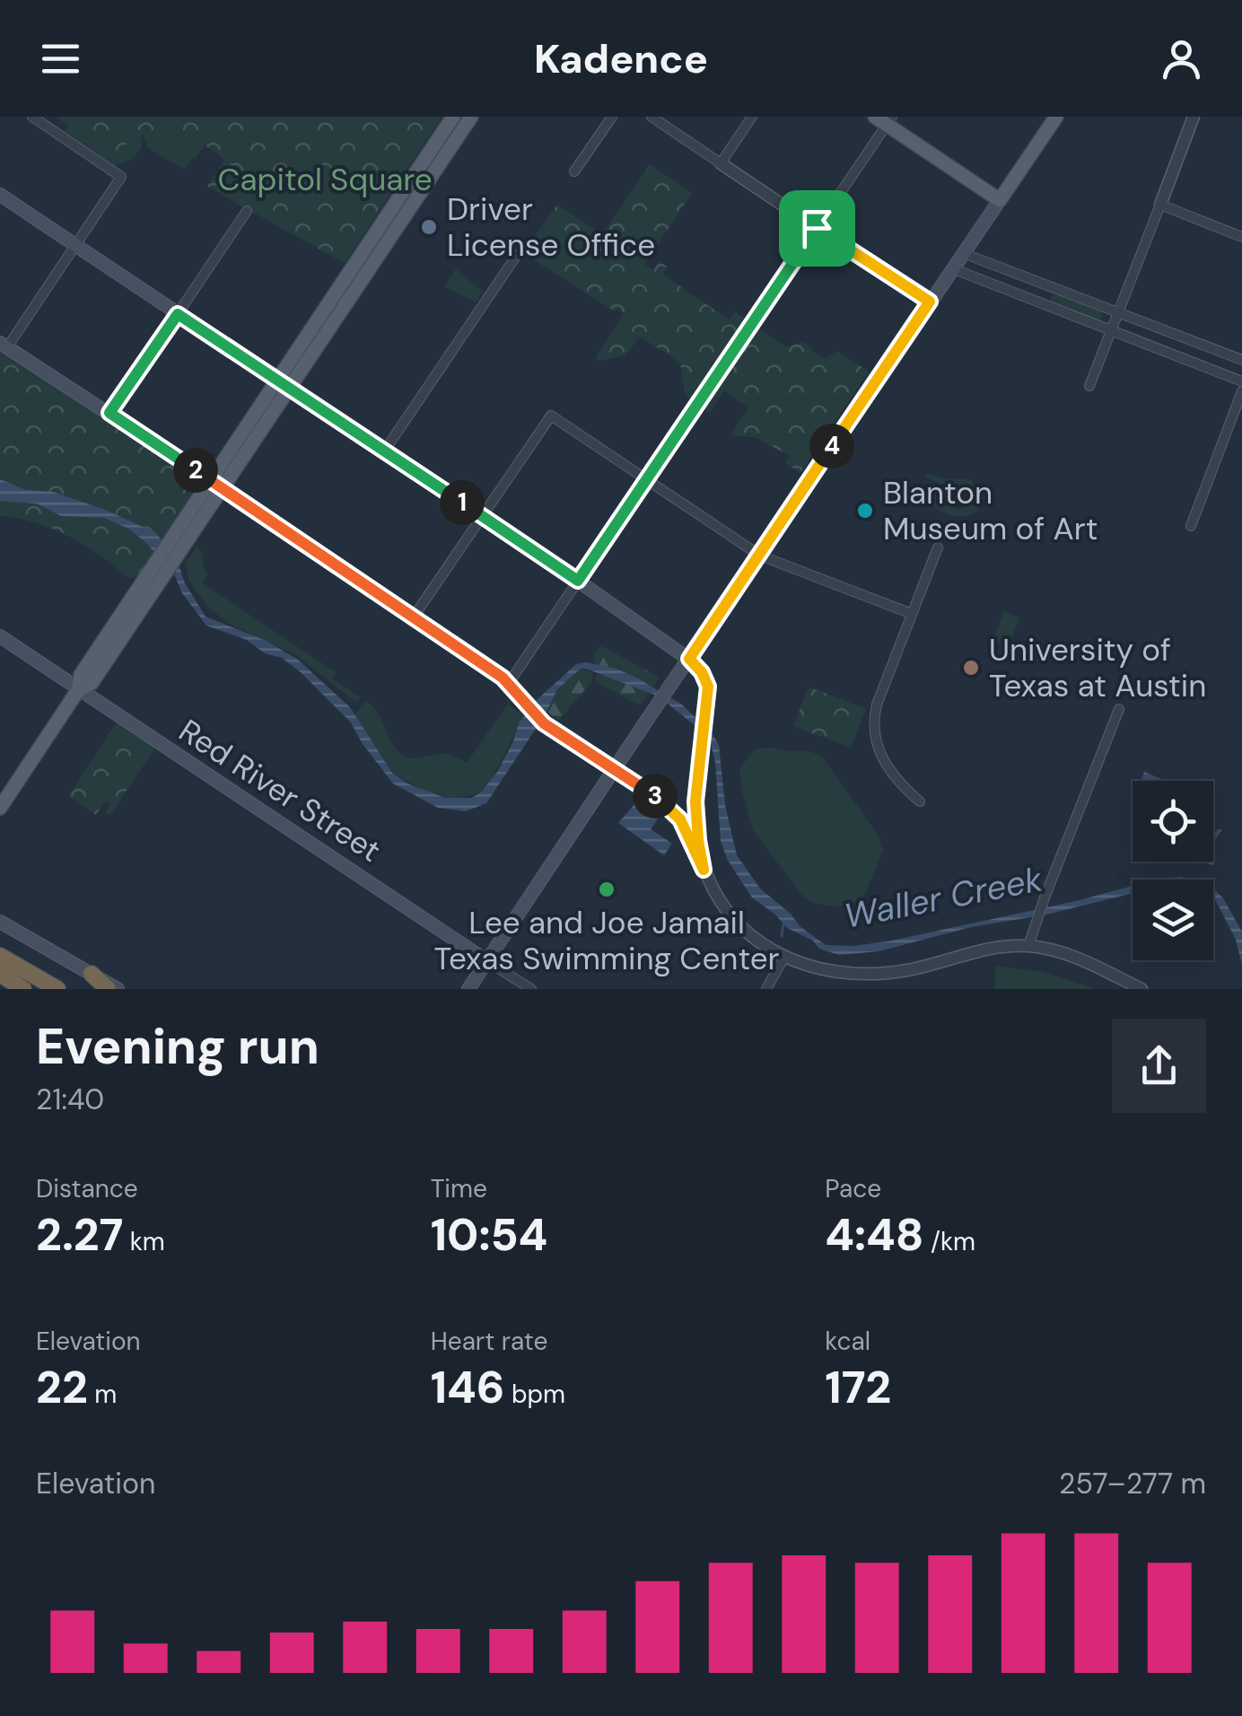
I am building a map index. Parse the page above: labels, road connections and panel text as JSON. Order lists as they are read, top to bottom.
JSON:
{
  "streets": {
    "main road": ["Red River Street"]
  },
  "water": ["Waller Creek"],
  "parks": ["Capitol Square"],
  "places": [
    "Driver License Office",
    "Blanton Museum of Art",
    "University of Texas at Austin",
    "Lee and Joe Jamail Texas Swimming Center"
  ],
  "page": {
    "header": "Kadence",
    "pins": [
      "4",
      "2",
      "1",
      "3"
    ],
    "heading": ["Evening run", "21:40"],
    "stats": [
      ["Distance", "2.27 km"],
      ["Time", "10:54"],
      ["Pace", "4:48 /km"],
      ["Elevation", "22 m"],
      ["Heart rate", "146 bpm"],
      ["kcal", "172"]
    ],
    "chart": ["Elevation", "257–277 m"]
  }
}
